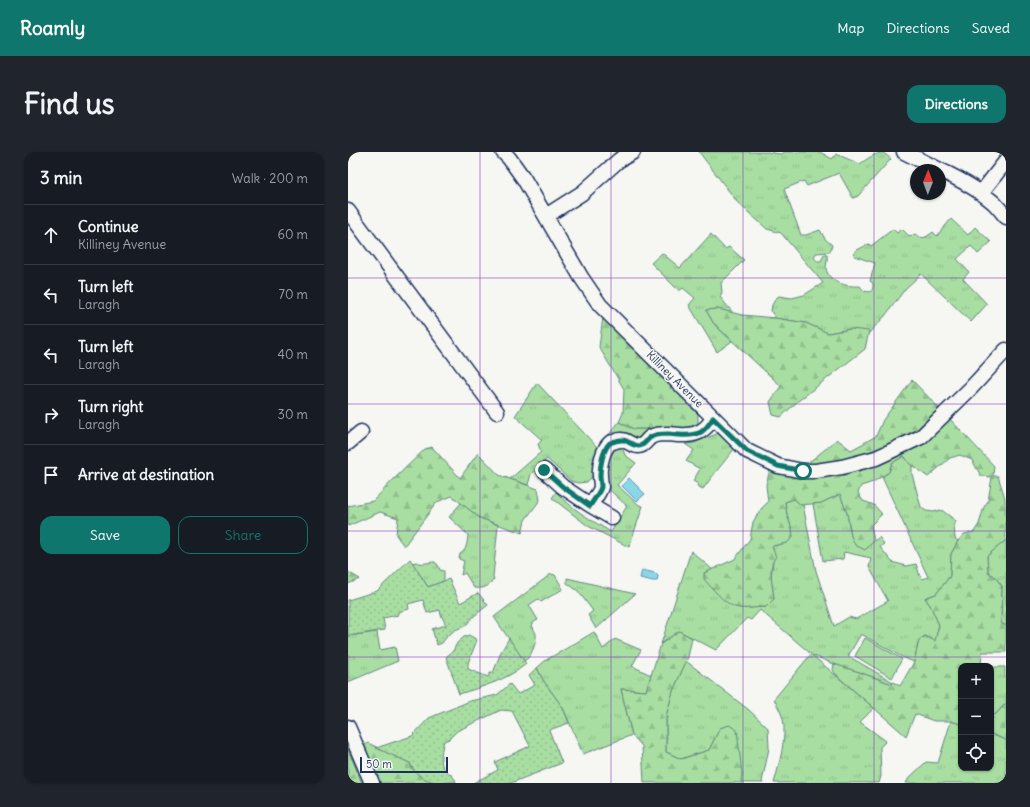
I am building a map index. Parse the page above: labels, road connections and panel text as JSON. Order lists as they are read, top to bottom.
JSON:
{
  "streets": {
    "street": ["Killiney Avenue"]
  },
  "scale_bar": "50 m",
  "north": "top",
  "page": {
    "header": "Roamly",
    "nav": ["Map", "Directions", "Saved"],
    "buttons": [
      "Directions",
      ["Save", "Share"]
    ],
    "title": "Find us",
    "heading": ["3 min", "Walk · 200 m"],
    "list": [
      ["Continue", "Killiney Avenue", "60 m"],
      ["Turn left", "Laragh", "70 m"],
      ["Turn left", "Laragh", "40 m"],
      ["Turn right", "Laragh", "30 m"],
      "Arrive at destination"
    ],
    "map_buttons": ["+", "−"],
    "scale": "50 m"
  }
}
